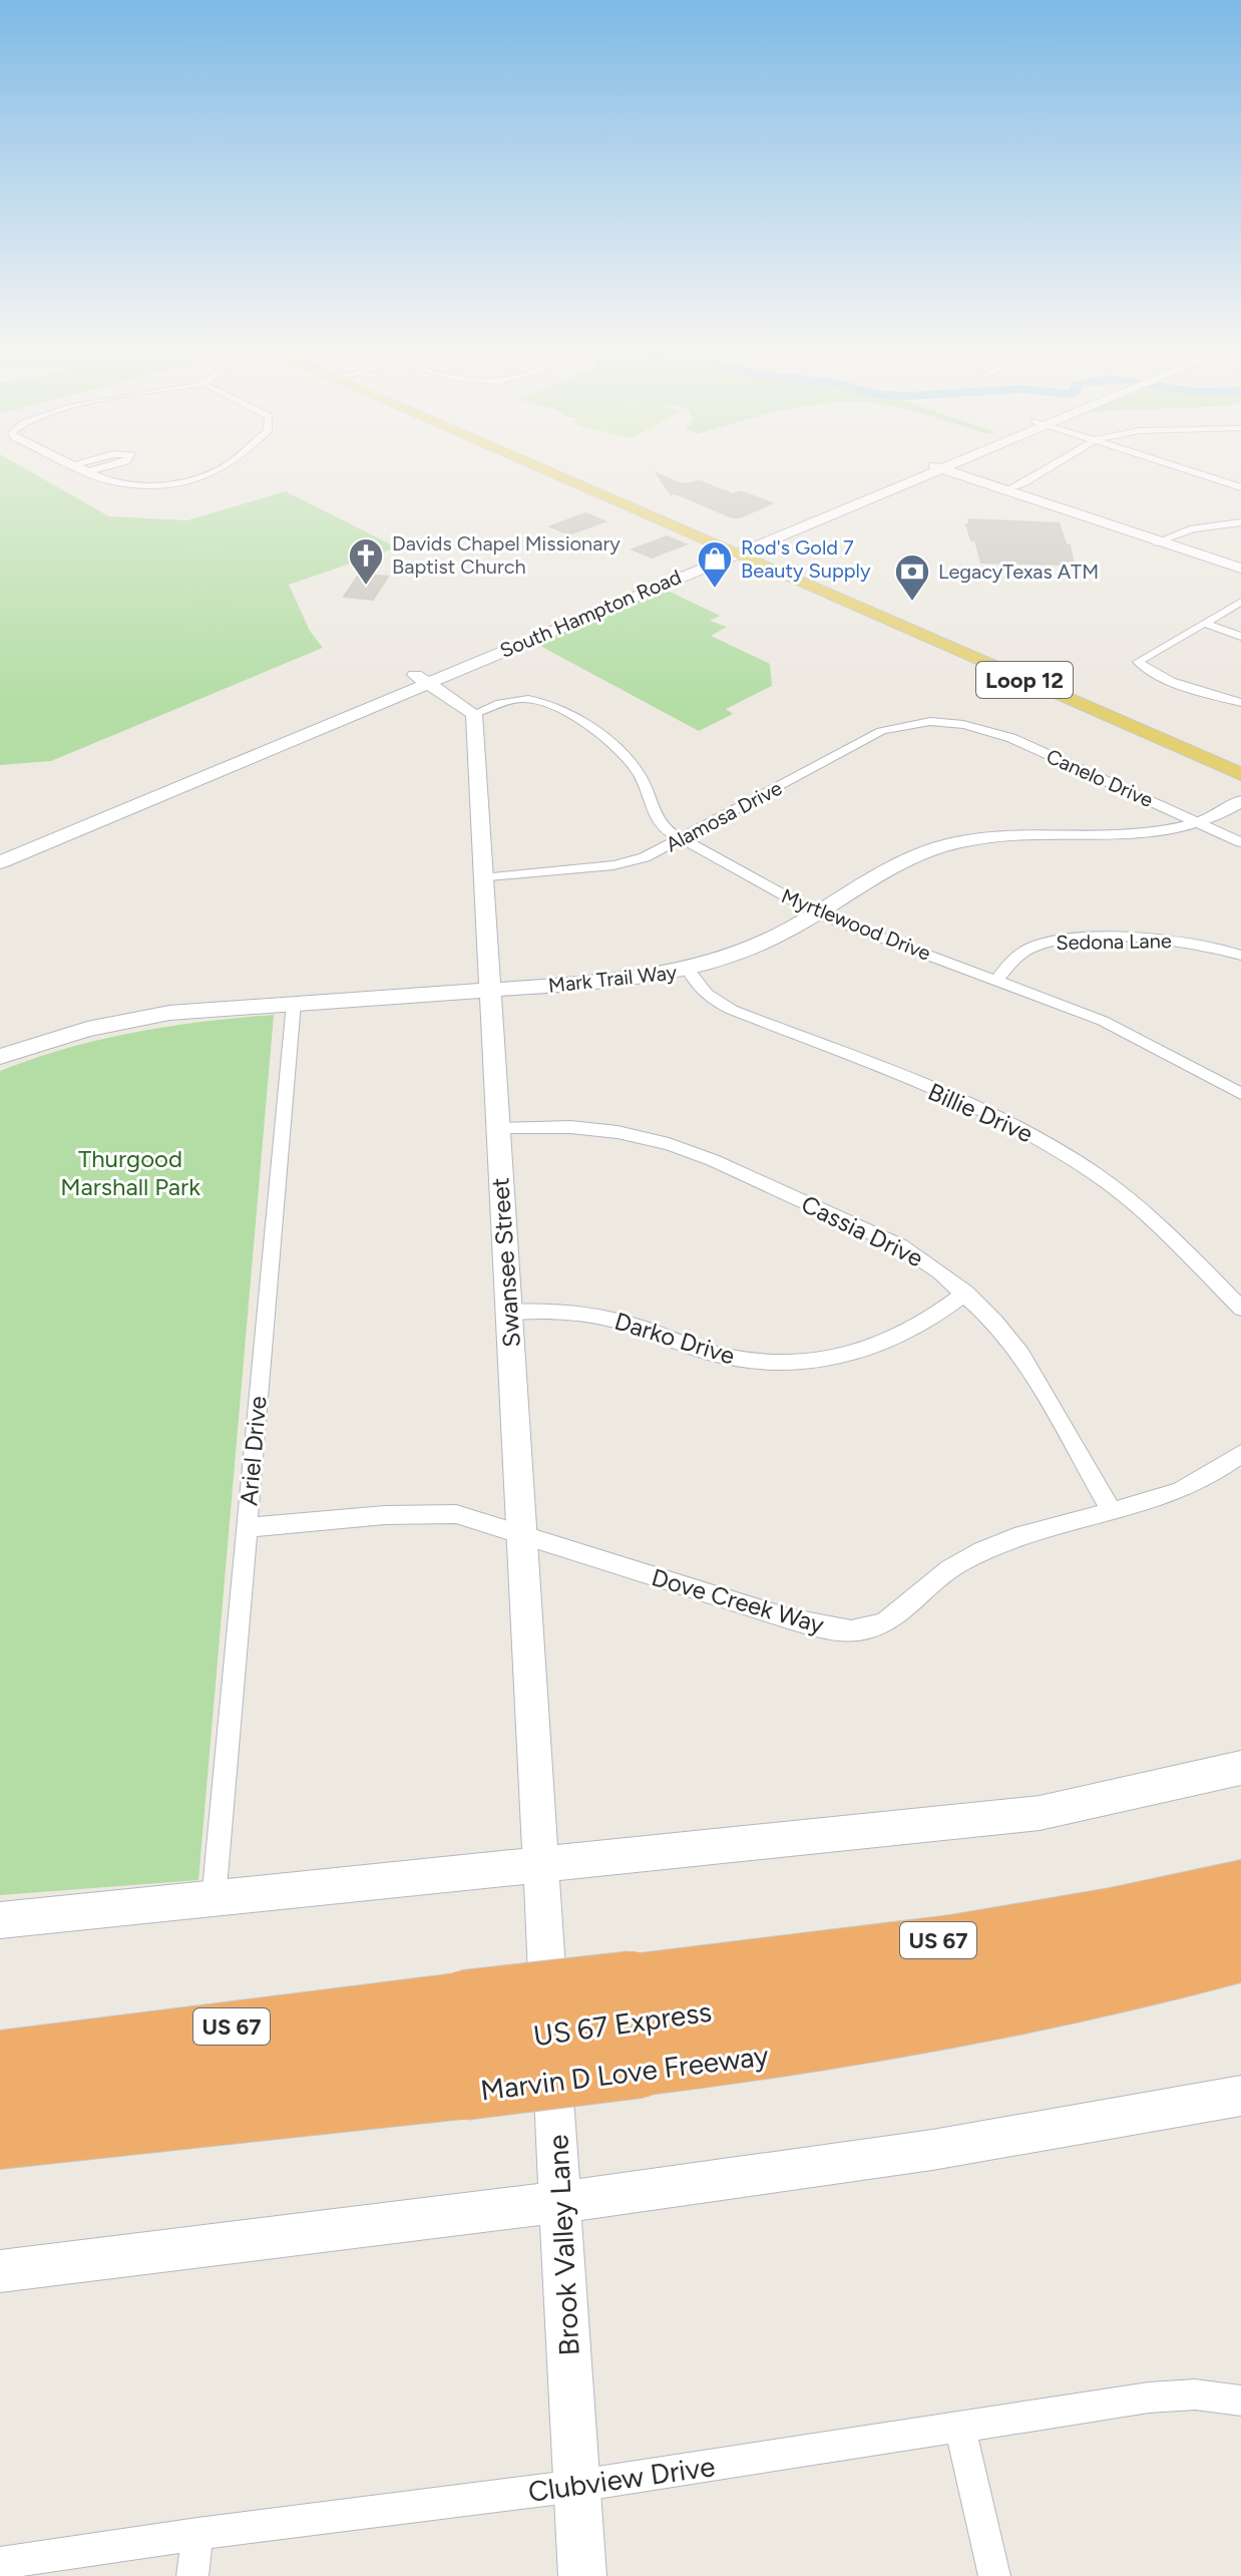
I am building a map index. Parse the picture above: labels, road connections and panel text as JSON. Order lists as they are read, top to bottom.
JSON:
{
  "streets": {
    "highway": ["US 67", "US 67 Express", "Marvin D Love Freeway"],
    "main road": [
      "South Hampton Road",
      "Loop 12",
      "Mark Trail Way",
      "Swansee Street",
      "Brook Valley Lane"
    ],
    "street": [
      "Canelo Drive",
      "Alamosa Drive",
      "Myrtlewood Drive",
      "Sedona Lane",
      "Billie Drive",
      "Cassia Drive",
      "Darko Drive",
      "Ariel Drive",
      "Dove Creek Way",
      "Clubview Drive"
    ]
  },
  "crossings": [
    ["South Hampton Road", "Loop 12"],
    ["Canelo Drive", "Alamosa Drive"],
    ["Canelo Drive", "Mark Trail Way"],
    ["Alamosa Drive", "Myrtlewood Drive"],
    ["Alamosa Drive", "Swansee Street"],
    ["Myrtlewood Drive", "Sedona Lane"],
    ["Myrtlewood Drive", "Mark Trail Way"],
    ["Myrtlewood Drive", "Swansee Street"],
    ["Mark Trail Way", "Billie Drive"],
    ["Mark Trail Way", "Swansee Street"],
    ["Mark Trail Way", "Ariel Drive"],
    ["Cassia Drive", "Swansee Street"],
    ["Cassia Drive", "Darko Drive"],
    ["Cassia Drive", "Dove Creek Way"],
    ["Swansee Street", "Darko Drive"],
    ["Swansee Street", "Dove Creek Way"],
    ["Swansee Street", "Brook Valley Lane"],
    ["Ariel Drive", "Dove Creek Way"],
    ["US 67 Express", "Marvin D Love Freeway"],
    ["Brook Valley Lane", "Clubview Drive"]
  ],
  "parks": ["Thurgood Marshall Park"],
  "places": {
    "church": ["Davids Chapel Missionary Baptist Church"],
    "shop": ["Rod's Gold 7 Beauty Supply"],
    "bank": ["LegacyTexas ATM"]
  }
}
